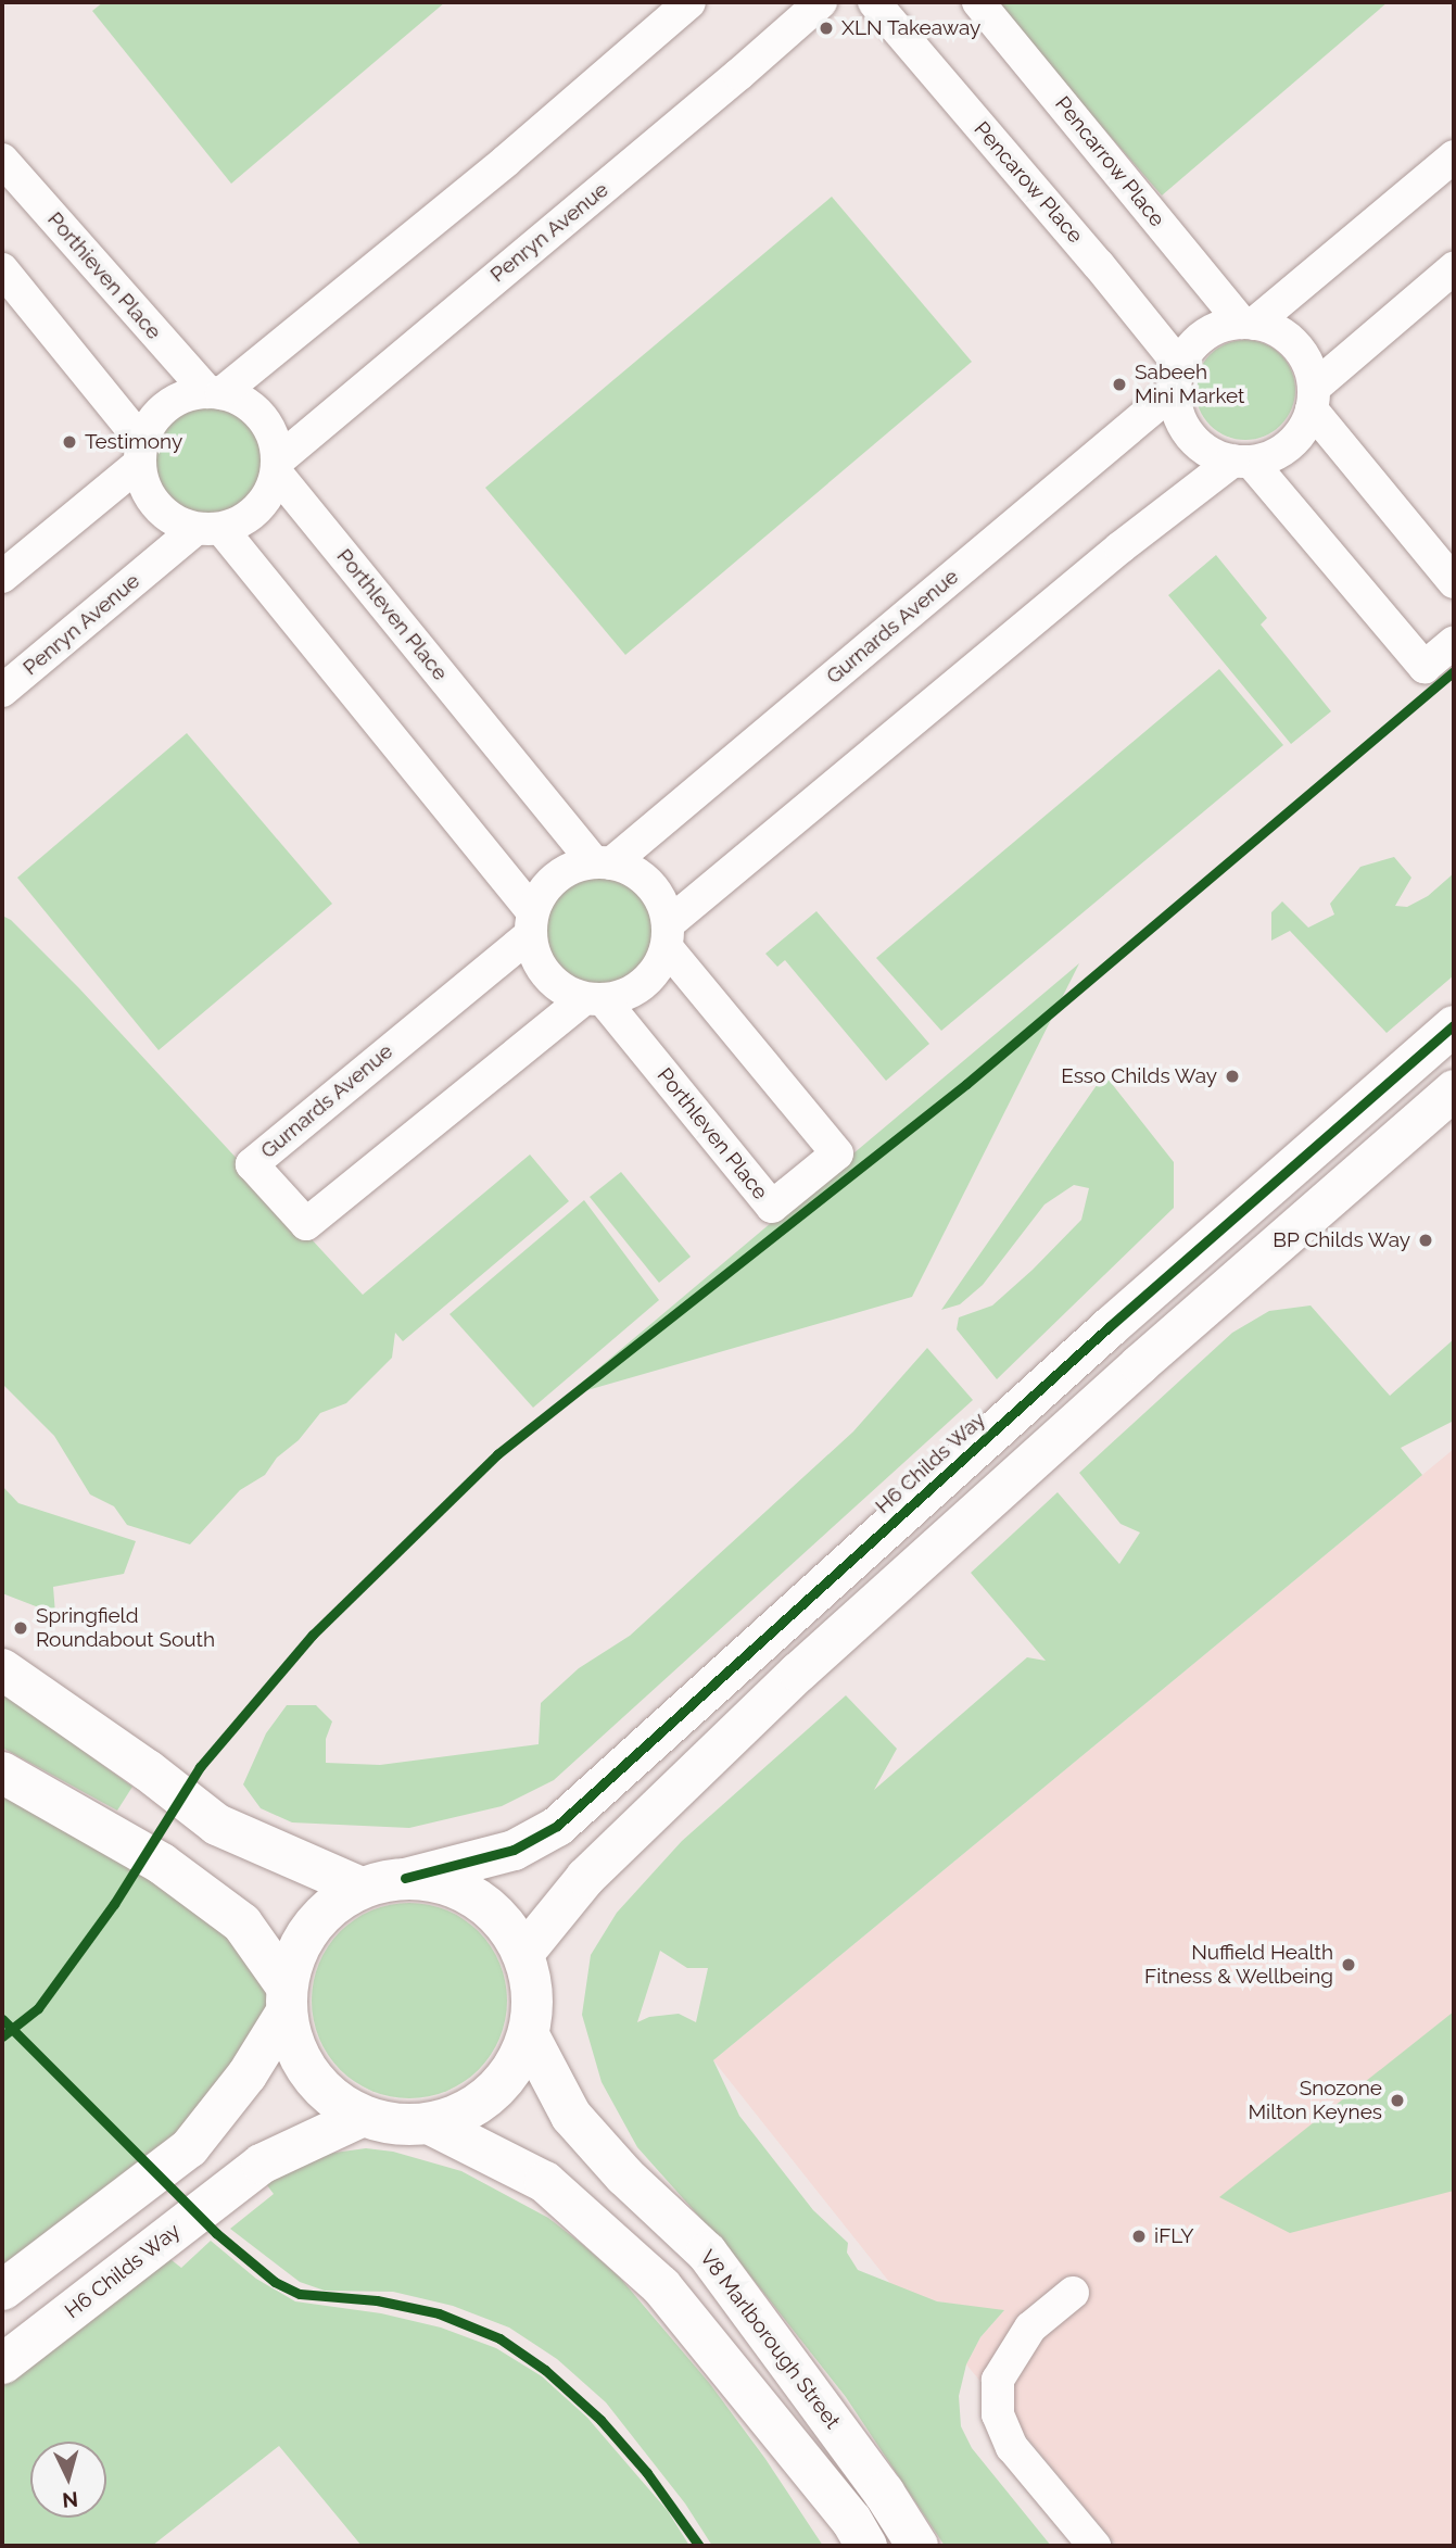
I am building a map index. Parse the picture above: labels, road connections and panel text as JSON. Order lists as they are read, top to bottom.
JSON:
{
  "streets": {
    "main road": ["V8 Marlborough Street"],
    "street": [
      "Pencarrow Place",
      "Pencarow Place",
      "Penryn Avenue",
      "Porthieven Place",
      "Porthleven Place",
      "Gurnards Avenue",
      "H6 Childs Way"
    ]
  },
  "crossings": [
    ["Pencarrow Place", "Pencarow Place"],
    ["Pencarrow Place", "Gurnards Avenue"],
    ["Pencarow Place", "Gurnards Avenue"],
    ["Penryn Avenue", "Porthieven Place"],
    ["Penryn Avenue", "Porthleven Place"],
    ["Porthieven Place", "Porthleven Place"],
    ["Porthleven Place", "Gurnards Avenue"],
    ["H6 Childs Way", "V8 Marlborough Street"]
  ],
  "places": [
    "XLN Takeaway",
    "Sabeeh Mini Market",
    "Testimony",
    "Esso Childs Way",
    "BP Childs Way",
    "Springfield Roundabout South",
    "Nuffield Health Fitness & Wellbeing",
    "Snozone Milton Keynes",
    "iFLY"
  ],
  "north": "bottom"
}
